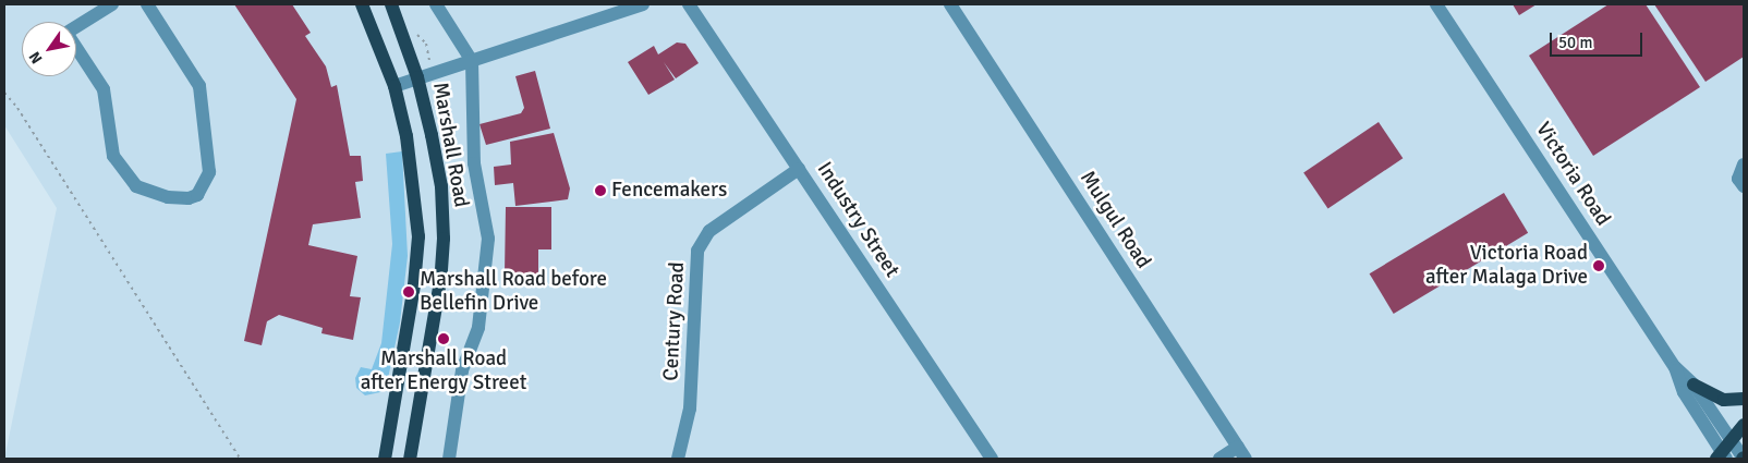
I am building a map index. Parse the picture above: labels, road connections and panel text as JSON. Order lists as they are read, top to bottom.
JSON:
{
  "streets": {
    "main road": ["Marshall Road"],
    "street": [
      "Victoria Road",
      "Industry Street",
      "Mulgul Road",
      "Century Road"
    ]
  },
  "crossings": [
    ["Industry Street", "Century Road"]
  ],
  "places": [
    "Fencemakers",
    "Victoria Road after Malaga Drive",
    "Marshall Road before Bellefin Drive",
    "Marshall Road after Energy Street"
  ],
  "scale_bar": "50 m",
  "north": "bottom left"
}
